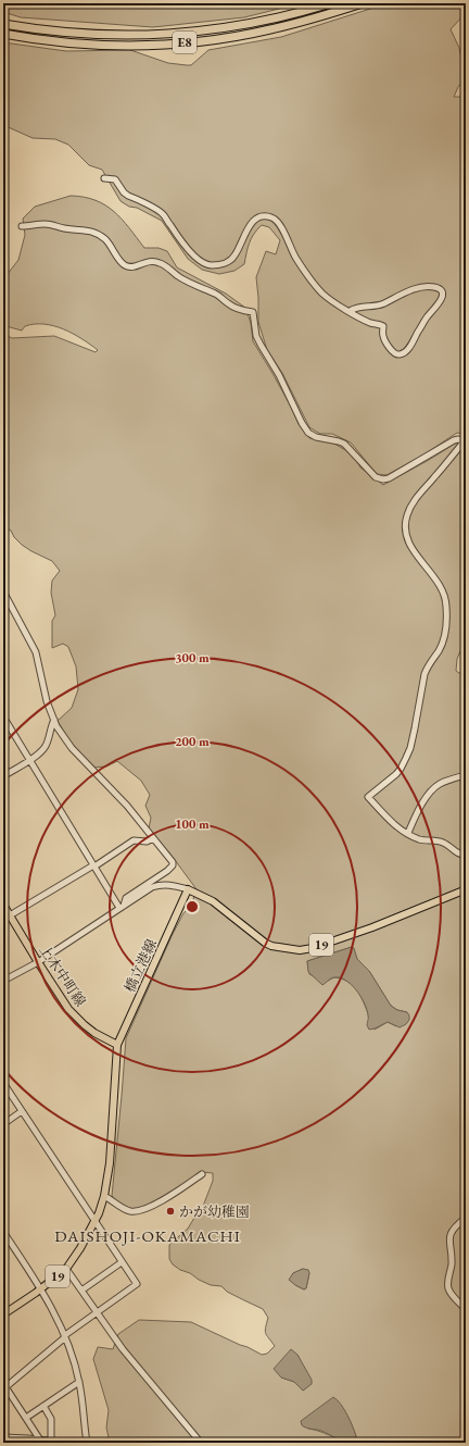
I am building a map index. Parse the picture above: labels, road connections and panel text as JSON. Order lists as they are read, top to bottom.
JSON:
{
  "streets": {
    "highway": ["E8"],
    "main road": ["19", "橋立港線", "上木中町線"]
  },
  "crossings": [
    ["19", "橋立港線"],
    ["橋立港線", "上木中町線"]
  ],
  "districts": ["DAISHOJI-OKAMACHI"],
  "places": ["かが幼稚園"],
  "rings": ["300 m", "200 m", "100 m"]
}
